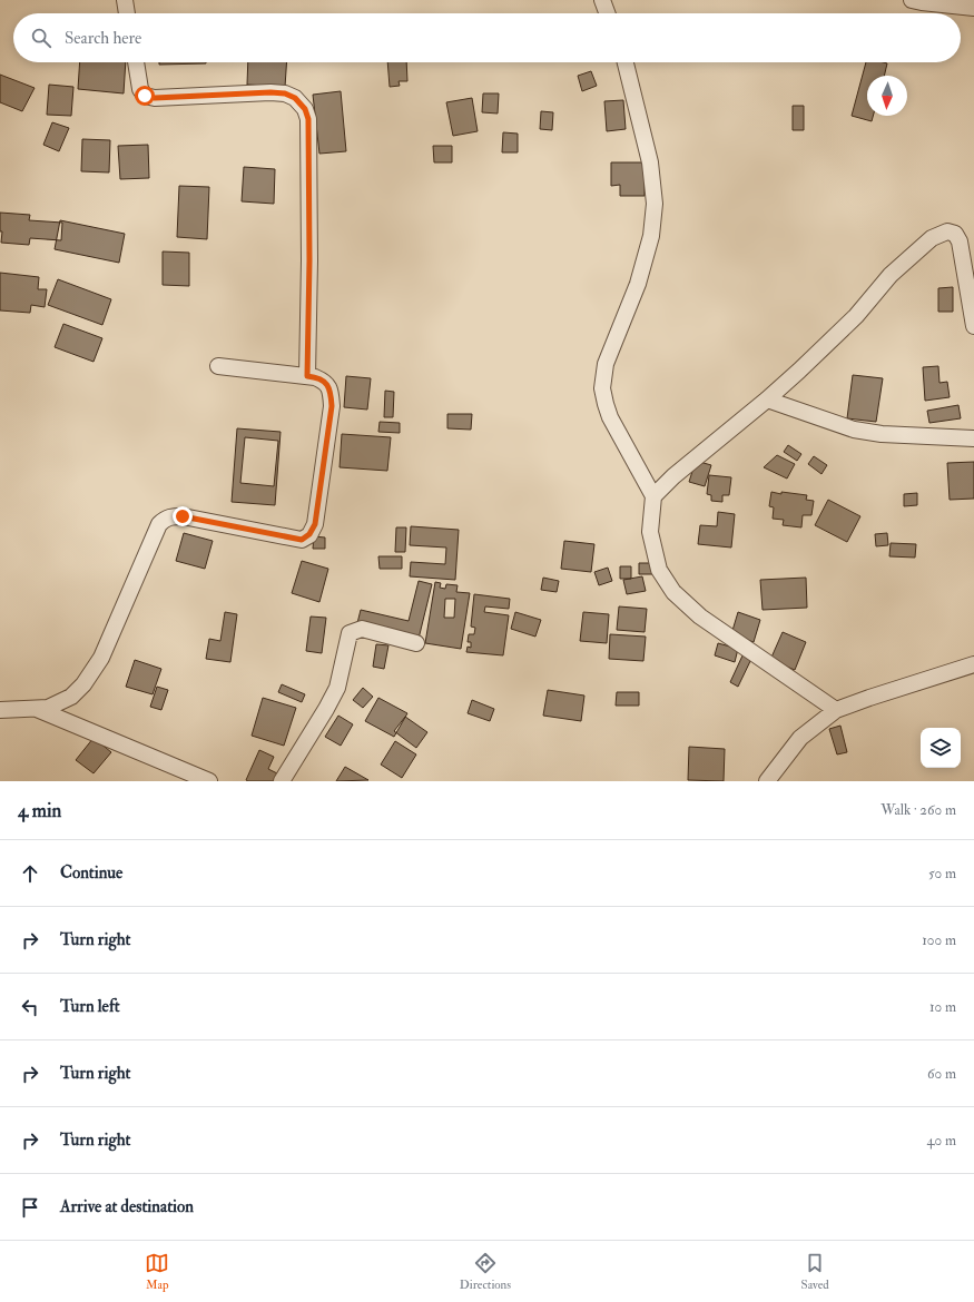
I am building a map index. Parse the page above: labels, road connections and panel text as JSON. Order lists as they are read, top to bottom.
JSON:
{
  "north": "bottom",
  "page": {
    "search": "Search here",
    "heading": ["4 min", "Walk · 260 m"],
    "list": [
      ["Continue", "50 m"],
      ["Turn right", "100 m"],
      ["Turn left", "10 m"],
      ["Turn right", "60 m"],
      ["Turn right", "40 m"],
      "Arrive at destination"
    ],
    "nav": ["Map", "Directions", "Saved"]
  }
}
